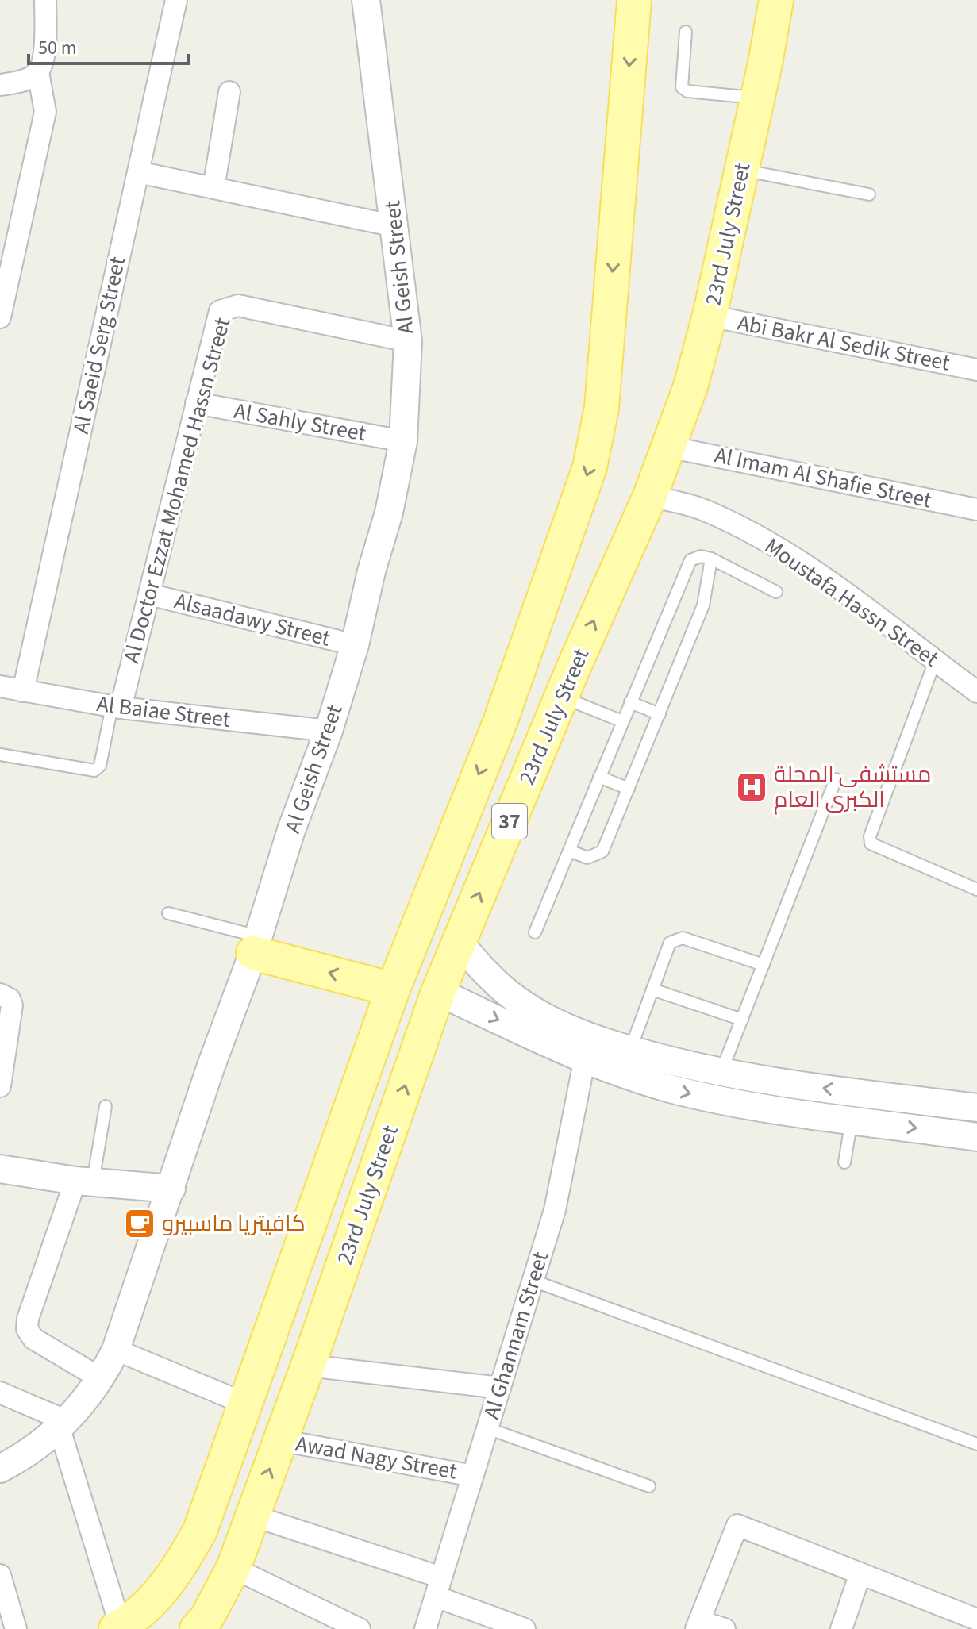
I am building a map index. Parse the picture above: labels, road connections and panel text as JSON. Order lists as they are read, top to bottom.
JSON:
{
  "streets": {
    "main road": ["23rd July Street", "37"],
    "street": [
      "Al Geish Street",
      "Abi Bakr Al Sedik Street",
      "Al Saeid Serg Street",
      "Al Sahly Street",
      "Al Imam Al Shafie Street",
      "Al Doctor Ezzat Mohamed Hassn Street",
      "Moustafa Hassn Street",
      "Alsaadawy Street",
      "Al Baiae Street",
      "Al Ghannam Street",
      "Awad Nagy Street"
    ]
  },
  "crossings": [
    ["23rd July Street", "Abi Bakr Al Sedik Street"],
    ["23rd July Street", "Al Imam Al Shafie Street"],
    ["23rd July Street", "Moustafa Hassn Street"],
    ["23rd July Street", "Awad Nagy Street"],
    ["Al Geish Street", "Al Sahly Street"],
    ["Al Geish Street", "Al Doctor Ezzat Mohamed Hassn Street"],
    ["Al Geish Street", "Alsaadawy Street"],
    ["Al Geish Street", "Al Baiae Street"],
    ["Al Saeid Serg Street", "Al Baiae Street"],
    ["Al Sahly Street", "Al Doctor Ezzat Mohamed Hassn Street"],
    ["Al Doctor Ezzat Mohamed Hassn Street", "Alsaadawy Street"],
    ["Al Doctor Ezzat Mohamed Hassn Street", "Al Baiae Street"],
    ["Al Ghannam Street", "Awad Nagy Street"]
  ],
  "places": {
    "hospital": ["مستشفى المحلة الكبرى العام"],
    "cafe": ["كافيتريا ماسبيرو"]
  },
  "scale_bar": "50 m"
}
